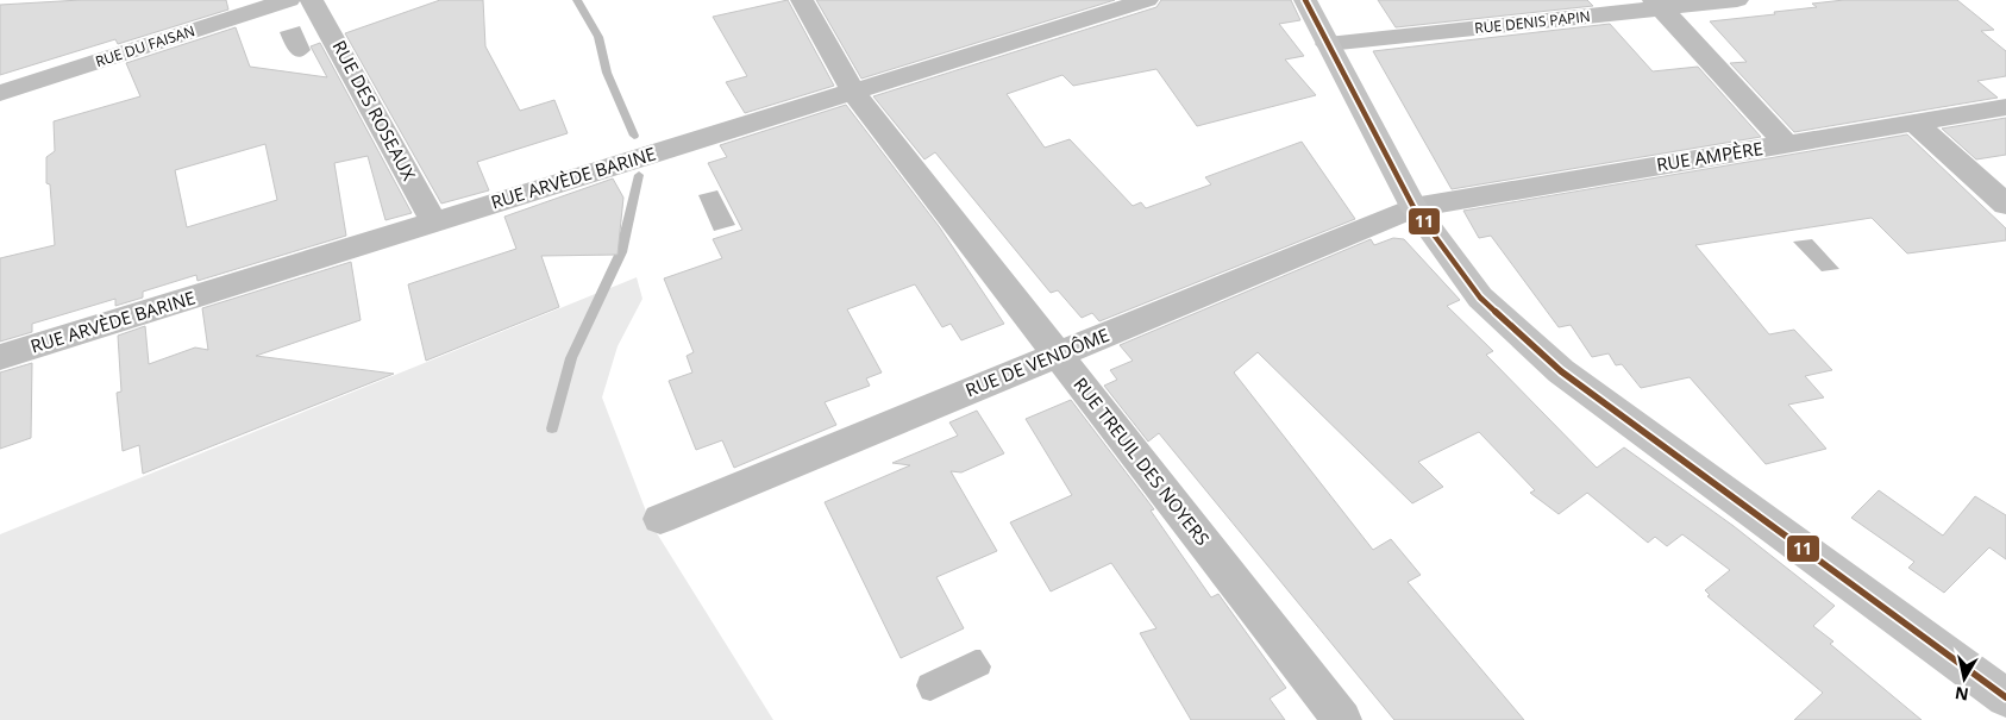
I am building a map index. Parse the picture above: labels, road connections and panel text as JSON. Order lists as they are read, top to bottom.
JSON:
{
  "streets": {
    "street": [
      "RUE DENIS PAPIN",
      "RUE DU FAISAN",
      "RUE DES ROSEAUX",
      "RUE AMPÈRE",
      "RUE ARVÈDE BARINE",
      "RUE DE VENDÔME",
      "RUE TREUIL DES NOYERS"
    ]
  },
  "crossings": [
    ["RUE DES ROSEAUX", "RUE ARVÈDE BARINE"],
    ["RUE AMPÈRE", "RUE DE VENDÔME"],
    ["RUE ARVÈDE BARINE", "RUE TREUIL DES NOYERS"],
    ["RUE DE VENDÔME", "RUE TREUIL DES NOYERS"]
  ],
  "lines": ["transit line 11"],
  "north": "bottom"
}
